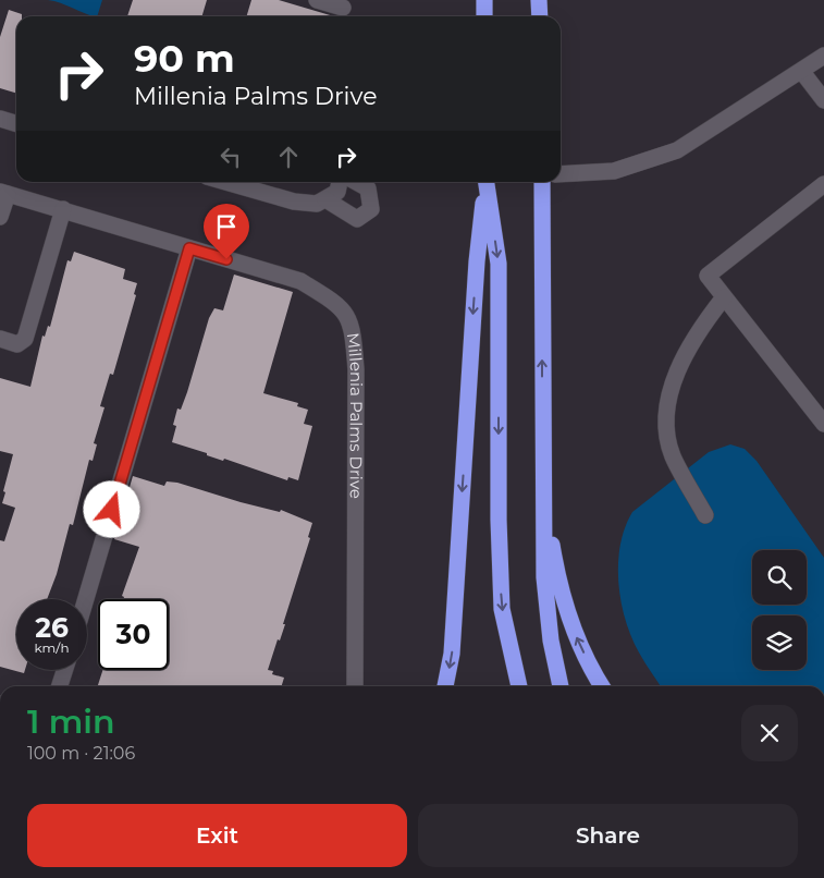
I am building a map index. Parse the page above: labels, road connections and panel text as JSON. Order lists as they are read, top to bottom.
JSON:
{
  "streets": {
    "street": ["Millenia Palms Drive"]
  },
  "page": {
    "turn": ["90 m", "Millenia Palms Drive"],
    "speed": "26 km/h",
    "limit": "30",
    "heading": ["1 min", "100 m · 21:06"],
    "buttons": ["Exit", "Share"]
  }
}
